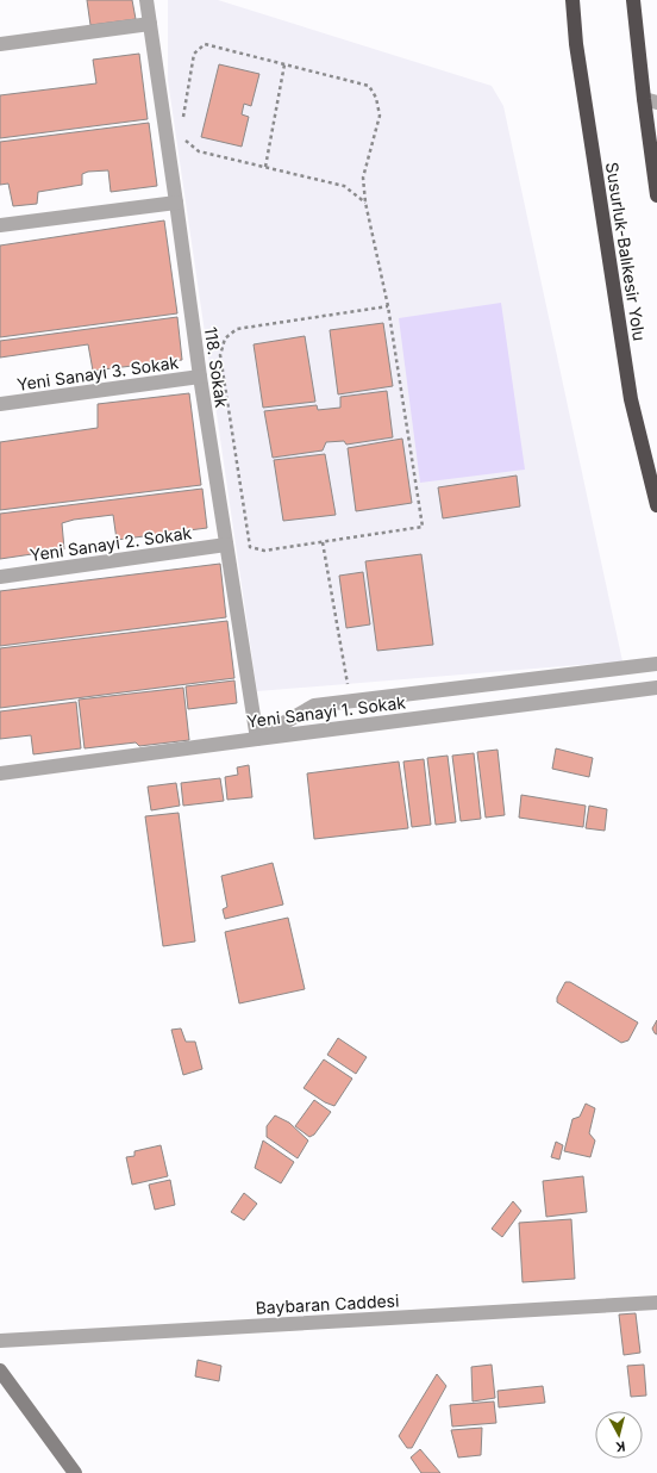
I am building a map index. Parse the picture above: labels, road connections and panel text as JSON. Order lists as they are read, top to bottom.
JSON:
{
  "streets": {
    "highway": ["Susurluk-Balıkesir Yolu"],
    "street": [
      "118. Sokak",
      "Yeni Sanayi 3. Sokak",
      "Yeni Sanayi 2. Sokak",
      "Yeni Sanayi 1. Sokak",
      "Baybaran Caddesi"
    ]
  },
  "crossings": [
    ["118. Sokak", "Yeni Sanayi 3. Sokak"],
    ["118. Sokak", "Yeni Sanayi 2. Sokak"],
    ["118. Sokak", "Yeni Sanayi 1. Sokak"]
  ],
  "north": "bottom"
}
